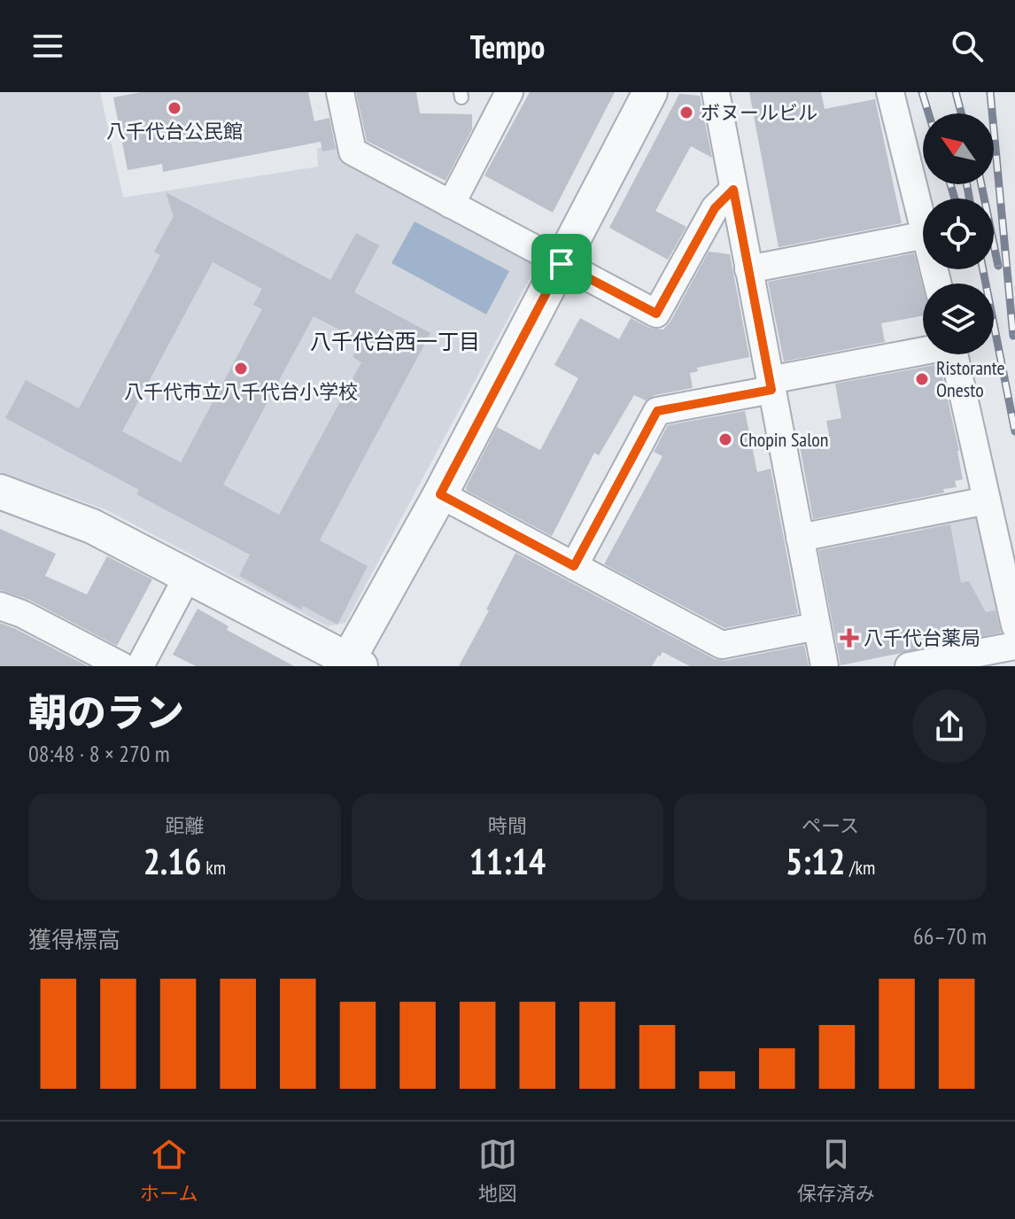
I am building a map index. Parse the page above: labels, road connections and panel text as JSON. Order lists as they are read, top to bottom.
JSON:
{
  "districts": ["八千代台西一丁目"],
  "places": {
    "other": [
      "八千代台公民館",
      "ボヌールビル",
      "八千代市立八千代台小学校",
      "Ristorante Onesto",
      "Chopin Salon"
    ],
    "health": ["八千代台薬局"]
  },
  "north": "top left",
  "page": {
    "header": "Tempo",
    "heading": ["朝のラン", "08:48 · 8 × 270 m"],
    "stats": [
      ["距離", "2.16 km"],
      ["時間", "11:14"],
      ["ペース", "5:12 /km"]
    ],
    "chart": ["獲得標高", "66–70 m"],
    "tabs": ["ホーム", "地図", "保存済み"]
  }
}
